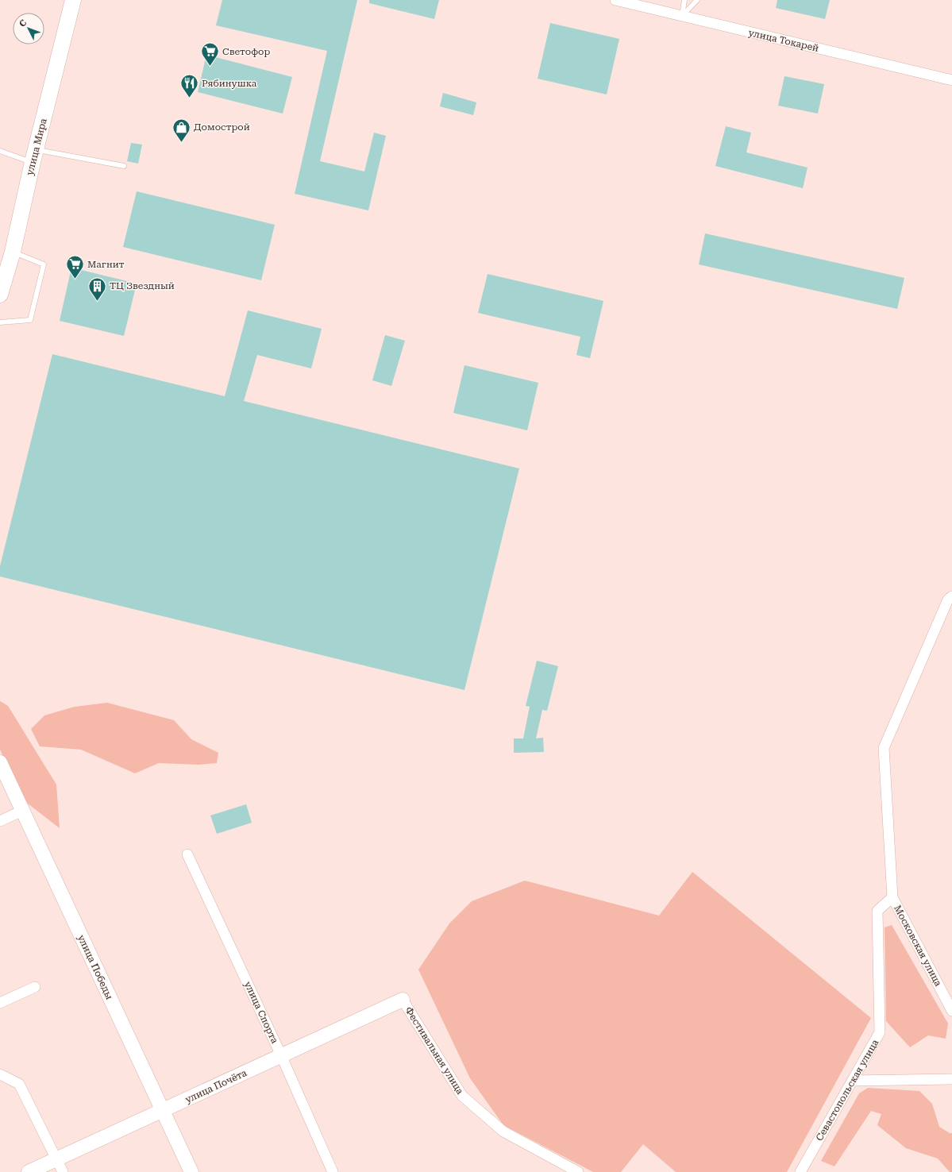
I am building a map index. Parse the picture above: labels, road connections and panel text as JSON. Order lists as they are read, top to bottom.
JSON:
{
  "streets": {
    "main road": ["улица Мира"],
    "street": [
      "улица Токарей",
      "Московская улица",
      "улица Победы",
      "улица Спорта",
      "Фестивальная улица",
      "улица Почёта",
      "Севастопольская улица"
    ]
  },
  "crossings": [
    ["Московская улица", "Севастопольская улица"],
    ["улица Победы", "улица Почёта"],
    ["улица Спорта", "улица Почёта"],
    ["Фестивальная улица", "улица Почёта"]
  ],
  "places": {
    "supermarket": ["Светофор", "Магнит"],
    "restaurant": ["Рябинушка"],
    "shop": ["Домострой"],
    "building": ["ТЦ Звездный"]
  },
  "north": "top left"
}
